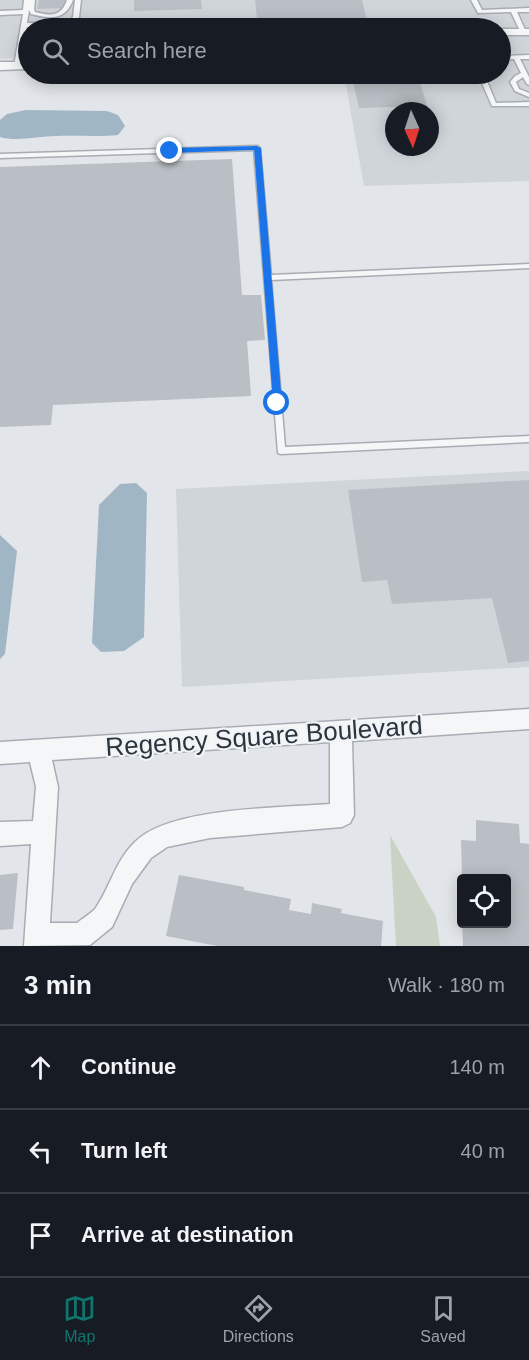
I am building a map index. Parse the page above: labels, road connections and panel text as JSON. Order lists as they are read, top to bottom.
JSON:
{
  "streets": {
    "street": ["Regency Square Boulevard"]
  },
  "north": "bottom",
  "page": {
    "search": "Search here",
    "heading": ["3 min", "Walk · 180 m"],
    "list": [
      ["Continue", "140 m"],
      ["Turn left", "40 m"],
      "Arrive at destination"
    ],
    "nav": ["Map", "Directions", "Saved"]
  }
}
